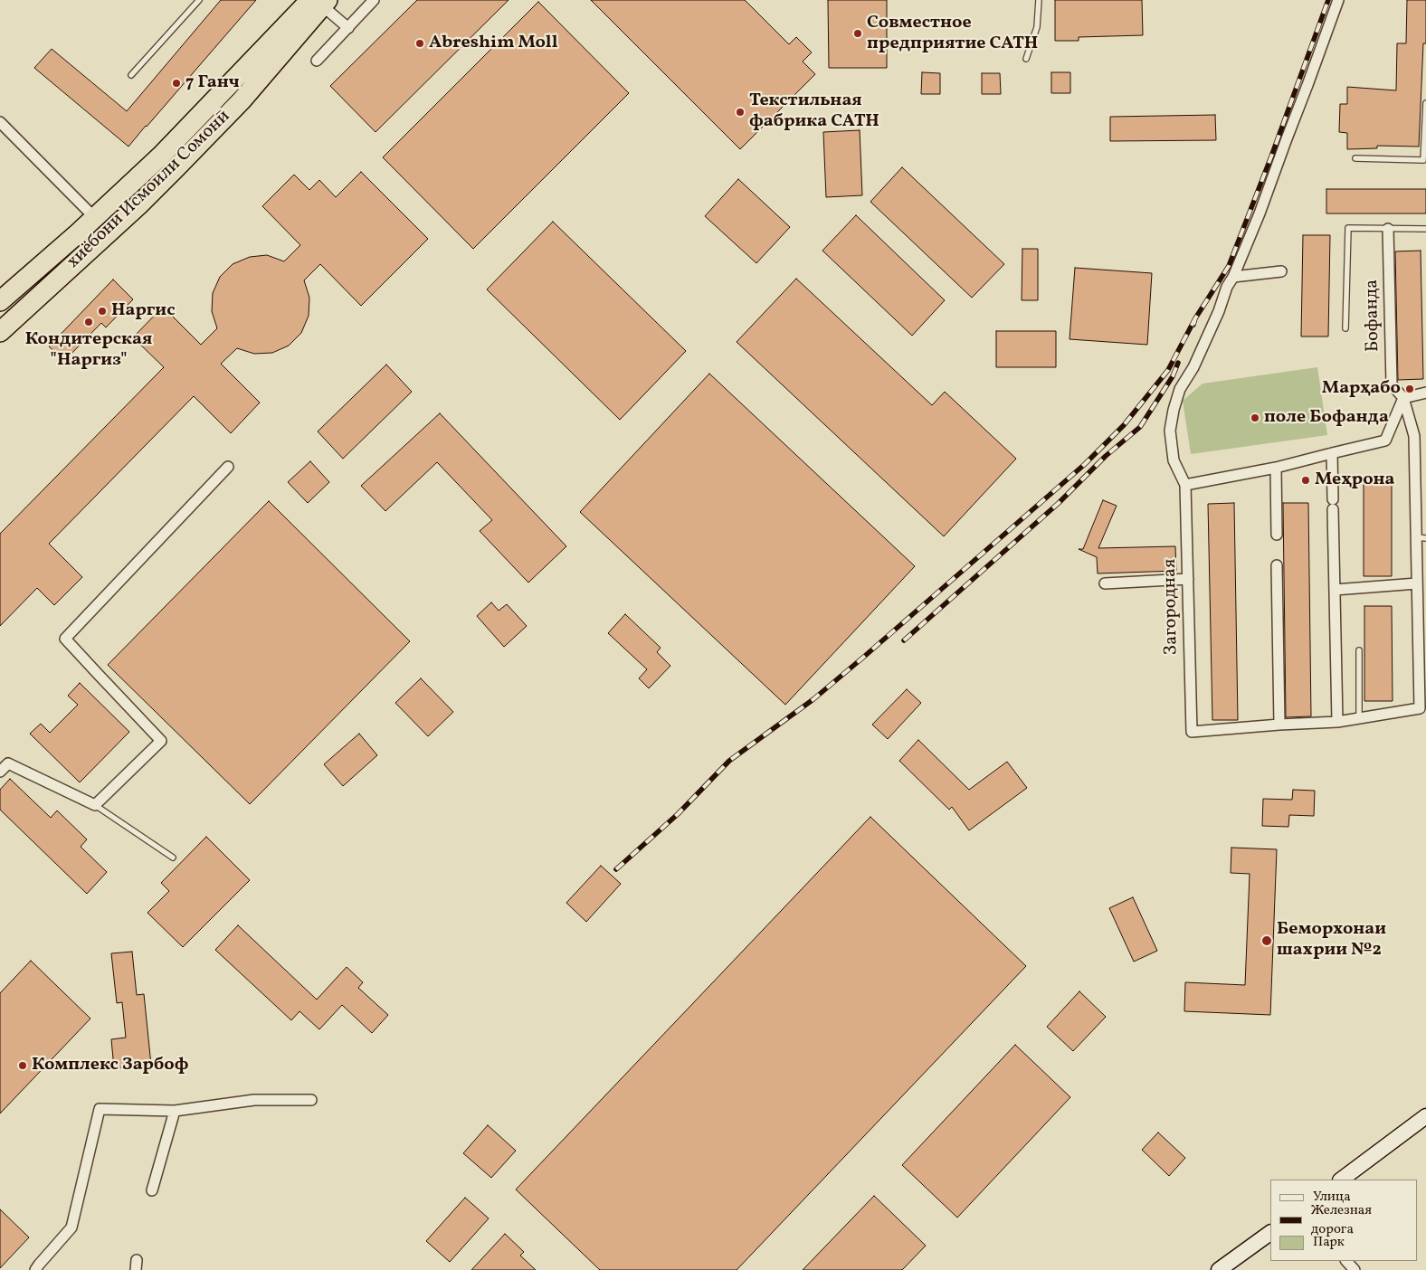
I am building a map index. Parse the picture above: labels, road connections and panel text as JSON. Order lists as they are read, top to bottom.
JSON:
{
  "streets": {
    "highway": ["хиёбони Исмоили Сомонӣ"],
    "street": ["Бофанда", "Загородная"]
  },
  "crossings": [
    ["Бофанда", "Загородная"]
  ],
  "places": [
    "Совместное предприятие CATH",
    "Abreshim Moll",
    "7 Ганч",
    "Текстильная фабрика САТН",
    "Наргис",
    "Кондитерская \"Наргиз\"",
    "Марҳабо",
    "поле Бофанда",
    "Меҳрона",
    "Беморхонаи шахрии №2",
    "Комплекс Зарбоф"
  ],
  "legend": ["Улица", "Железная дорога", "Парк"]
}
